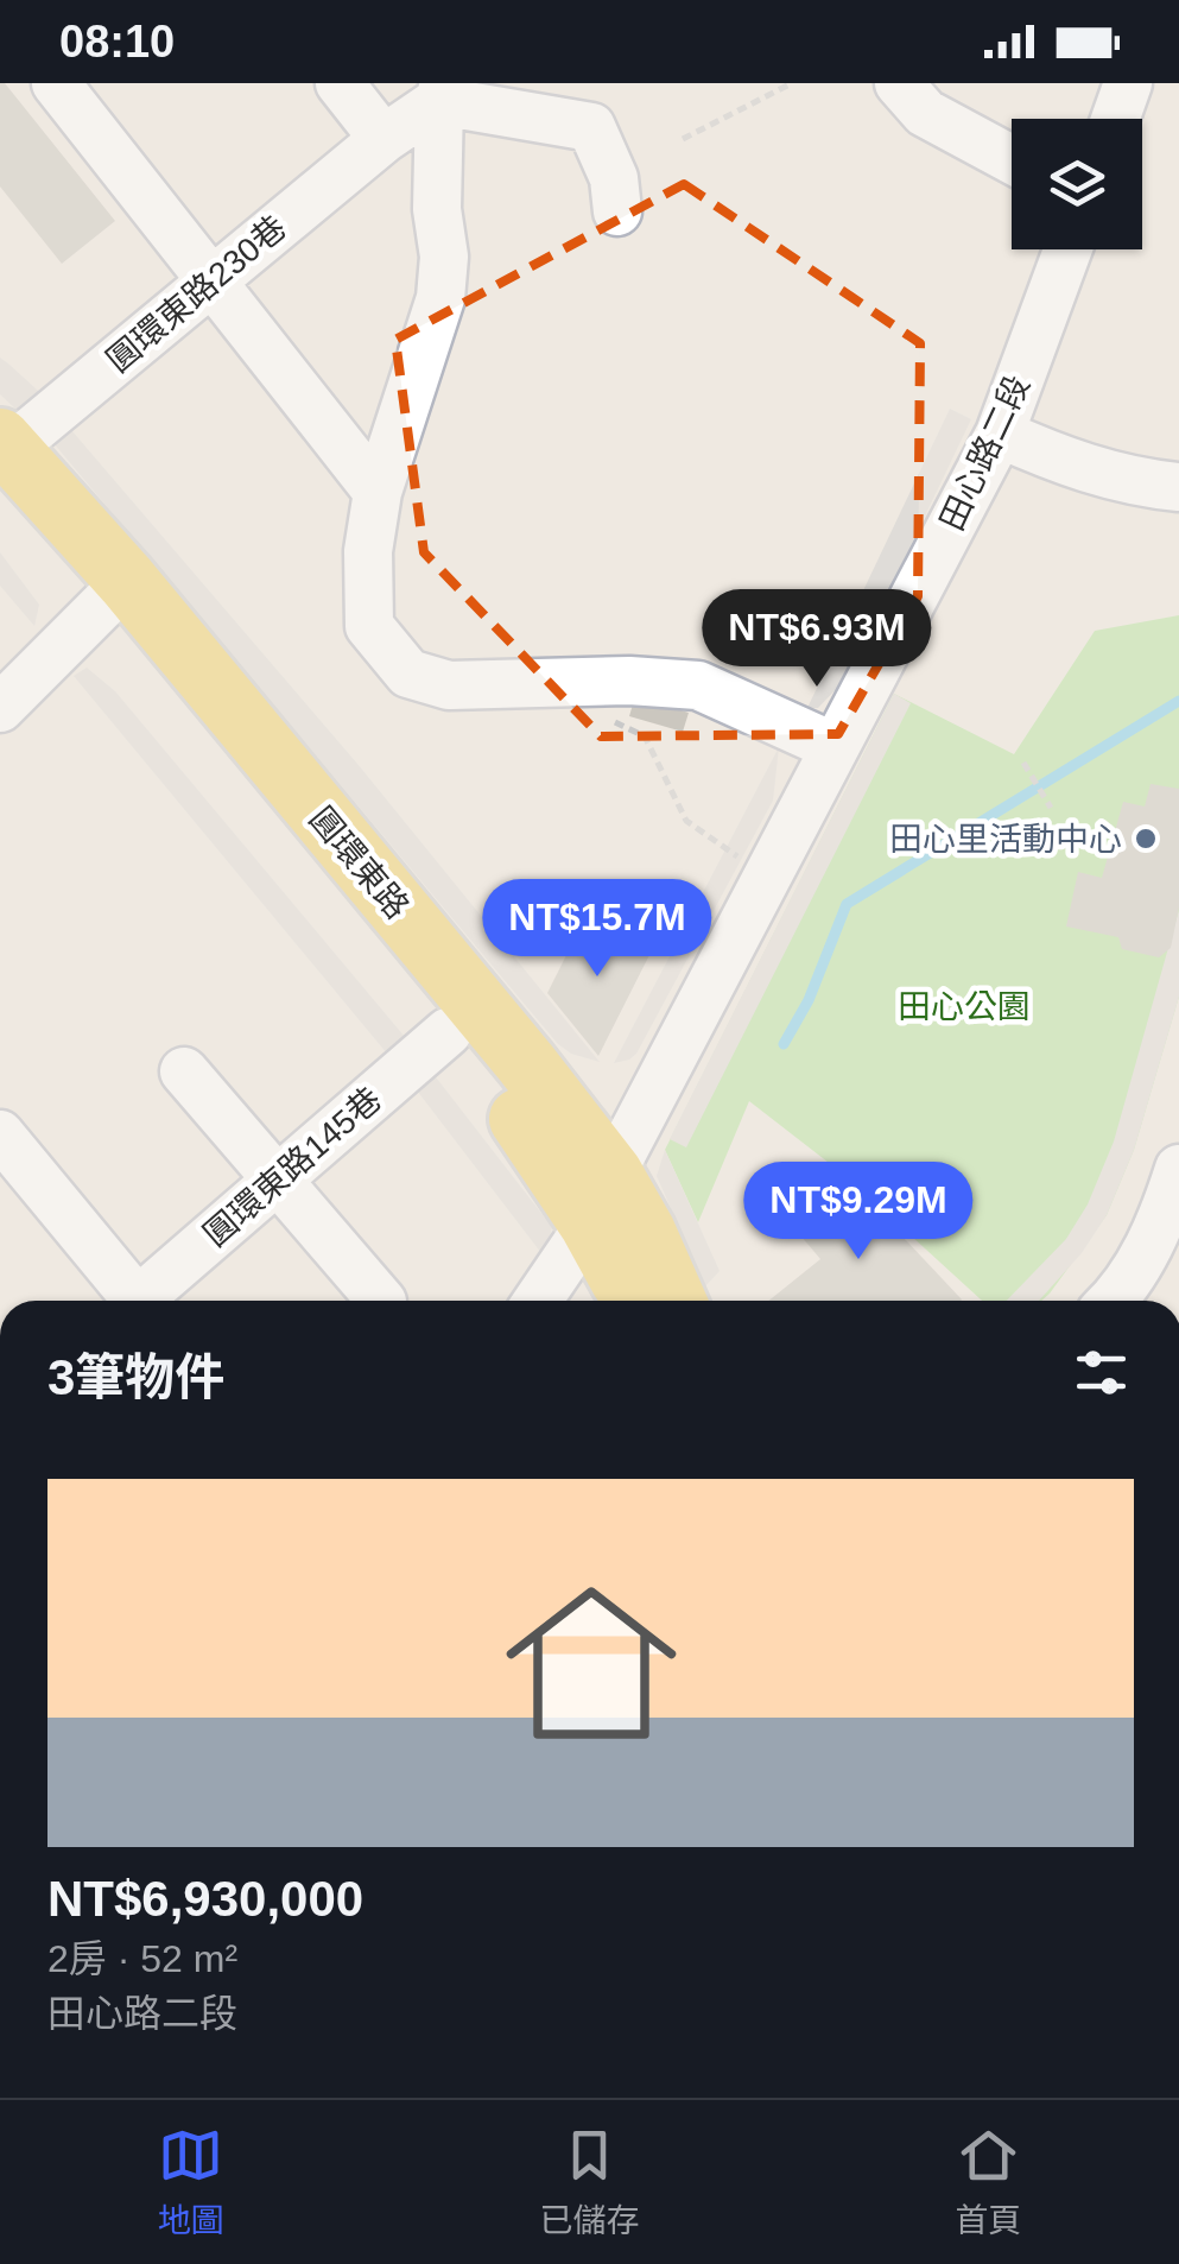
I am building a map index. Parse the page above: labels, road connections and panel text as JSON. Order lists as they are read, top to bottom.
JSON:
{
  "streets": {
    "main road": ["圓環東路"],
    "street": ["圓環東路230巷", "田心路二段", "圓環東路145巷"]
  },
  "crossings": [
    ["圓環東路230巷", "圓環東路"],
    ["田心路二段", "圓環東路"],
    ["圓環東路", "圓環東路145巷"]
  ],
  "parks": ["田心公園"],
  "places": ["田心里活動中心"],
  "page": {
    "status": "08:10",
    "price": ["NT$6.93M", "NT$15.7M", "NT$9.29M"],
    "heading": "3筆物件",
    "list": [
      {
        "name": "NT$6,930,000",
        "note": "2房 · 52 m² · 田心路二段"
      }
    ],
    "tabs": ["地圖", "已儲存", "首頁"]
  }
}
